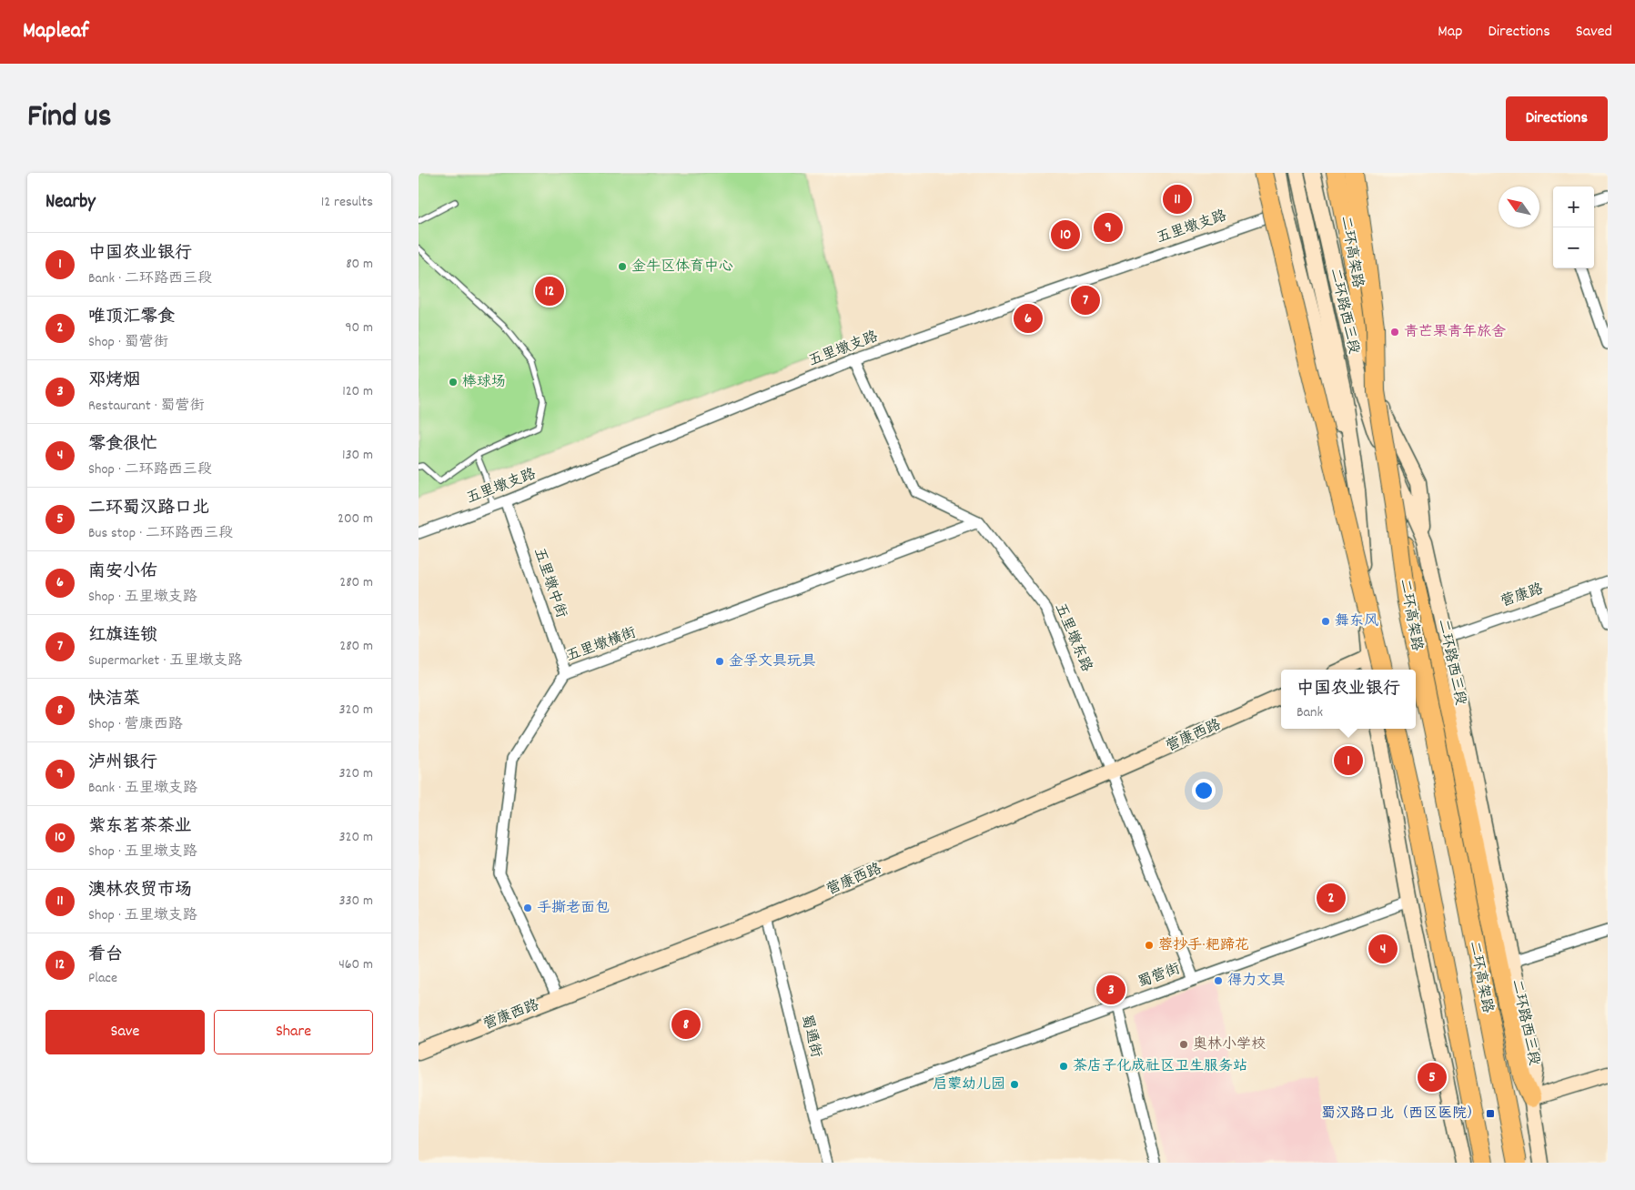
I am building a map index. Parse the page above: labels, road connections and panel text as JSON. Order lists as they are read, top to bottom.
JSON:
{
  "streets": {
    "highway": ["二环高架路"],
    "main road": ["二环路西三段", "营康西路"],
    "street": [
      "五里墩支路",
      "五里墩中街",
      "营康路",
      "五里墩东路",
      "五里墩横街",
      "蜀营街",
      "蜀通街"
    ]
  },
  "crossings": [
    ["五里墩支路", "五里墩中街"],
    ["五里墩支路", "五里墩东路"],
    ["二环高架路", "二环路西三段"],
    ["二环路西三段", "营康路"],
    ["五里墩中街", "五里墩横街"],
    ["五里墩东路", "五里墩横街"],
    ["五里墩东路", "营康西路"],
    ["五里墩东路", "蜀营街"],
    ["五里墩横街", "营康西路"],
    ["营康西路", "蜀通街"],
    ["蜀营街", "蜀通街"]
  ],
  "places": {
    "other": [
      "金牛区体育中心",
      "青芒果青年旅舍",
      "棒球场",
      "舞东风",
      "金孚文具玩具",
      "手撕老面包",
      "蓉抄手·耙蹄花",
      "得力文具",
      "奥林小学校",
      "茶店子化成社区卫生服务站",
      "启蒙幼儿园"
    ],
    "transit": ["蜀汉路口北（西区医院）"]
  },
  "north": "top left",
  "page": {
    "header": "Mapleaf",
    "nav": ["Map", "Directions", "Saved"],
    "title": "Find us",
    "buttons": [
      "Directions",
      ["Save", "Share"]
    ],
    "heading": ["Nearby", "12 results"],
    "pins": [
      "11",
      "9",
      "10",
      "12",
      "7",
      "6",
      "1",
      "2",
      "4",
      "3",
      "8",
      "5"
    ],
    "map_buttons": ["+", "−"],
    "list": [
      {
        "mark": "1",
        "name": "中国农业银行",
        "note": "Bank · 二环路西三段",
        "value": "80 m"
      },
      {
        "mark": "2",
        "name": "唯顶汇零食",
        "note": "Shop · 蜀营街",
        "value": "90 m"
      },
      {
        "mark": "3",
        "name": "邓烤烟",
        "note": "Restaurant · 蜀营街",
        "value": "120 m"
      },
      {
        "mark": "4",
        "name": "零食很忙",
        "note": "Shop · 二环路西三段",
        "value": "130 m"
      },
      {
        "mark": "5",
        "name": "二环蜀汉路口北",
        "note": "Bus stop · 二环路西三段",
        "value": "200 m"
      },
      {
        "mark": "6",
        "name": "南安小佑",
        "note": "Shop · 五里墩支路",
        "value": "280 m"
      },
      {
        "mark": "7",
        "name": "红旗连锁",
        "note": "Supermarket · 五里墩支路",
        "value": "280 m"
      },
      {
        "mark": "8",
        "name": "快洁菜",
        "note": "Shop · 营康西路",
        "value": "320 m"
      },
      {
        "mark": "9",
        "name": "泸州银行",
        "note": "Bank · 五里墩支路",
        "value": "320 m"
      },
      {
        "mark": "10",
        "name": "紫东茗茶茶业",
        "note": "Shop · 五里墩支路",
        "value": "320 m"
      },
      {
        "mark": "11",
        "name": "澳林农贸市场",
        "note": "Shop · 五里墩支路",
        "value": "330 m"
      },
      {
        "mark": "12",
        "name": "看台",
        "note": "Place",
        "value": "460 m"
      }
    ],
    "popup": ["中国农业银行", "Bank"]
  }
}
